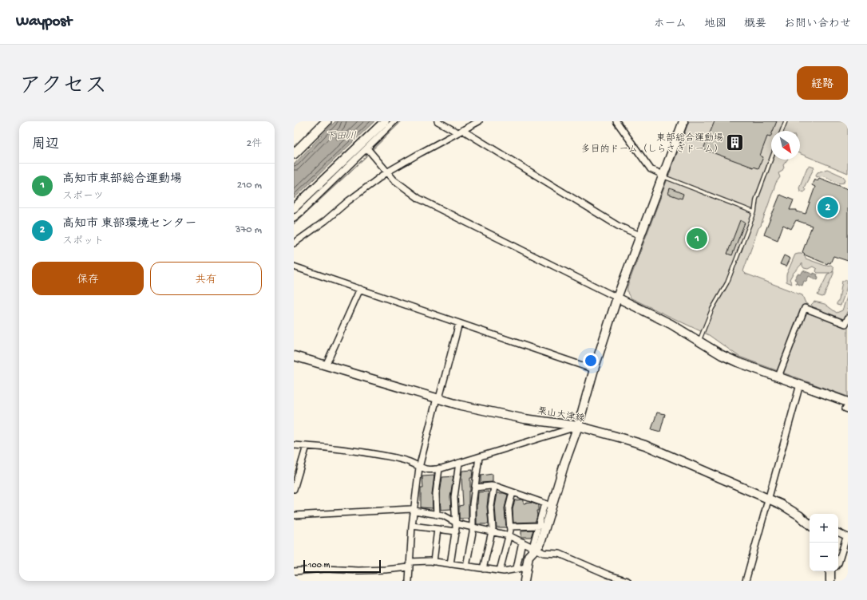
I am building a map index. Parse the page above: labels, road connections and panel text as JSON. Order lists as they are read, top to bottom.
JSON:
{
  "streets": {
    "street": ["栗山大津線"]
  },
  "water": ["下田川"],
  "places": {
    "building": ["東部総合運動場 多目的ドーム（しらさぎドーム）"]
  },
  "scale_bar": "100 m",
  "north": "bottom right",
  "page": {
    "header": "Waypost",
    "nav": [
      "ホーム",
      "地図",
      "概要",
      "お問い合わせ"
    ],
    "title": "アクセス",
    "buttons": [
      "経路",
      ["保存", "共有"]
    ],
    "heading": ["周辺", "2件"],
    "list": [
      {
        "mark": "1",
        "name": "高知市東部総合運動場",
        "note": "スポーツ",
        "value": "210 m"
      },
      {
        "mark": "2",
        "name": "高知市 東部環境センター",
        "note": "スポット",
        "value": "370 m"
      }
    ],
    "pins": ["2", "1"],
    "map_buttons": ["+", "−"],
    "scale": "100 m"
  }
}
